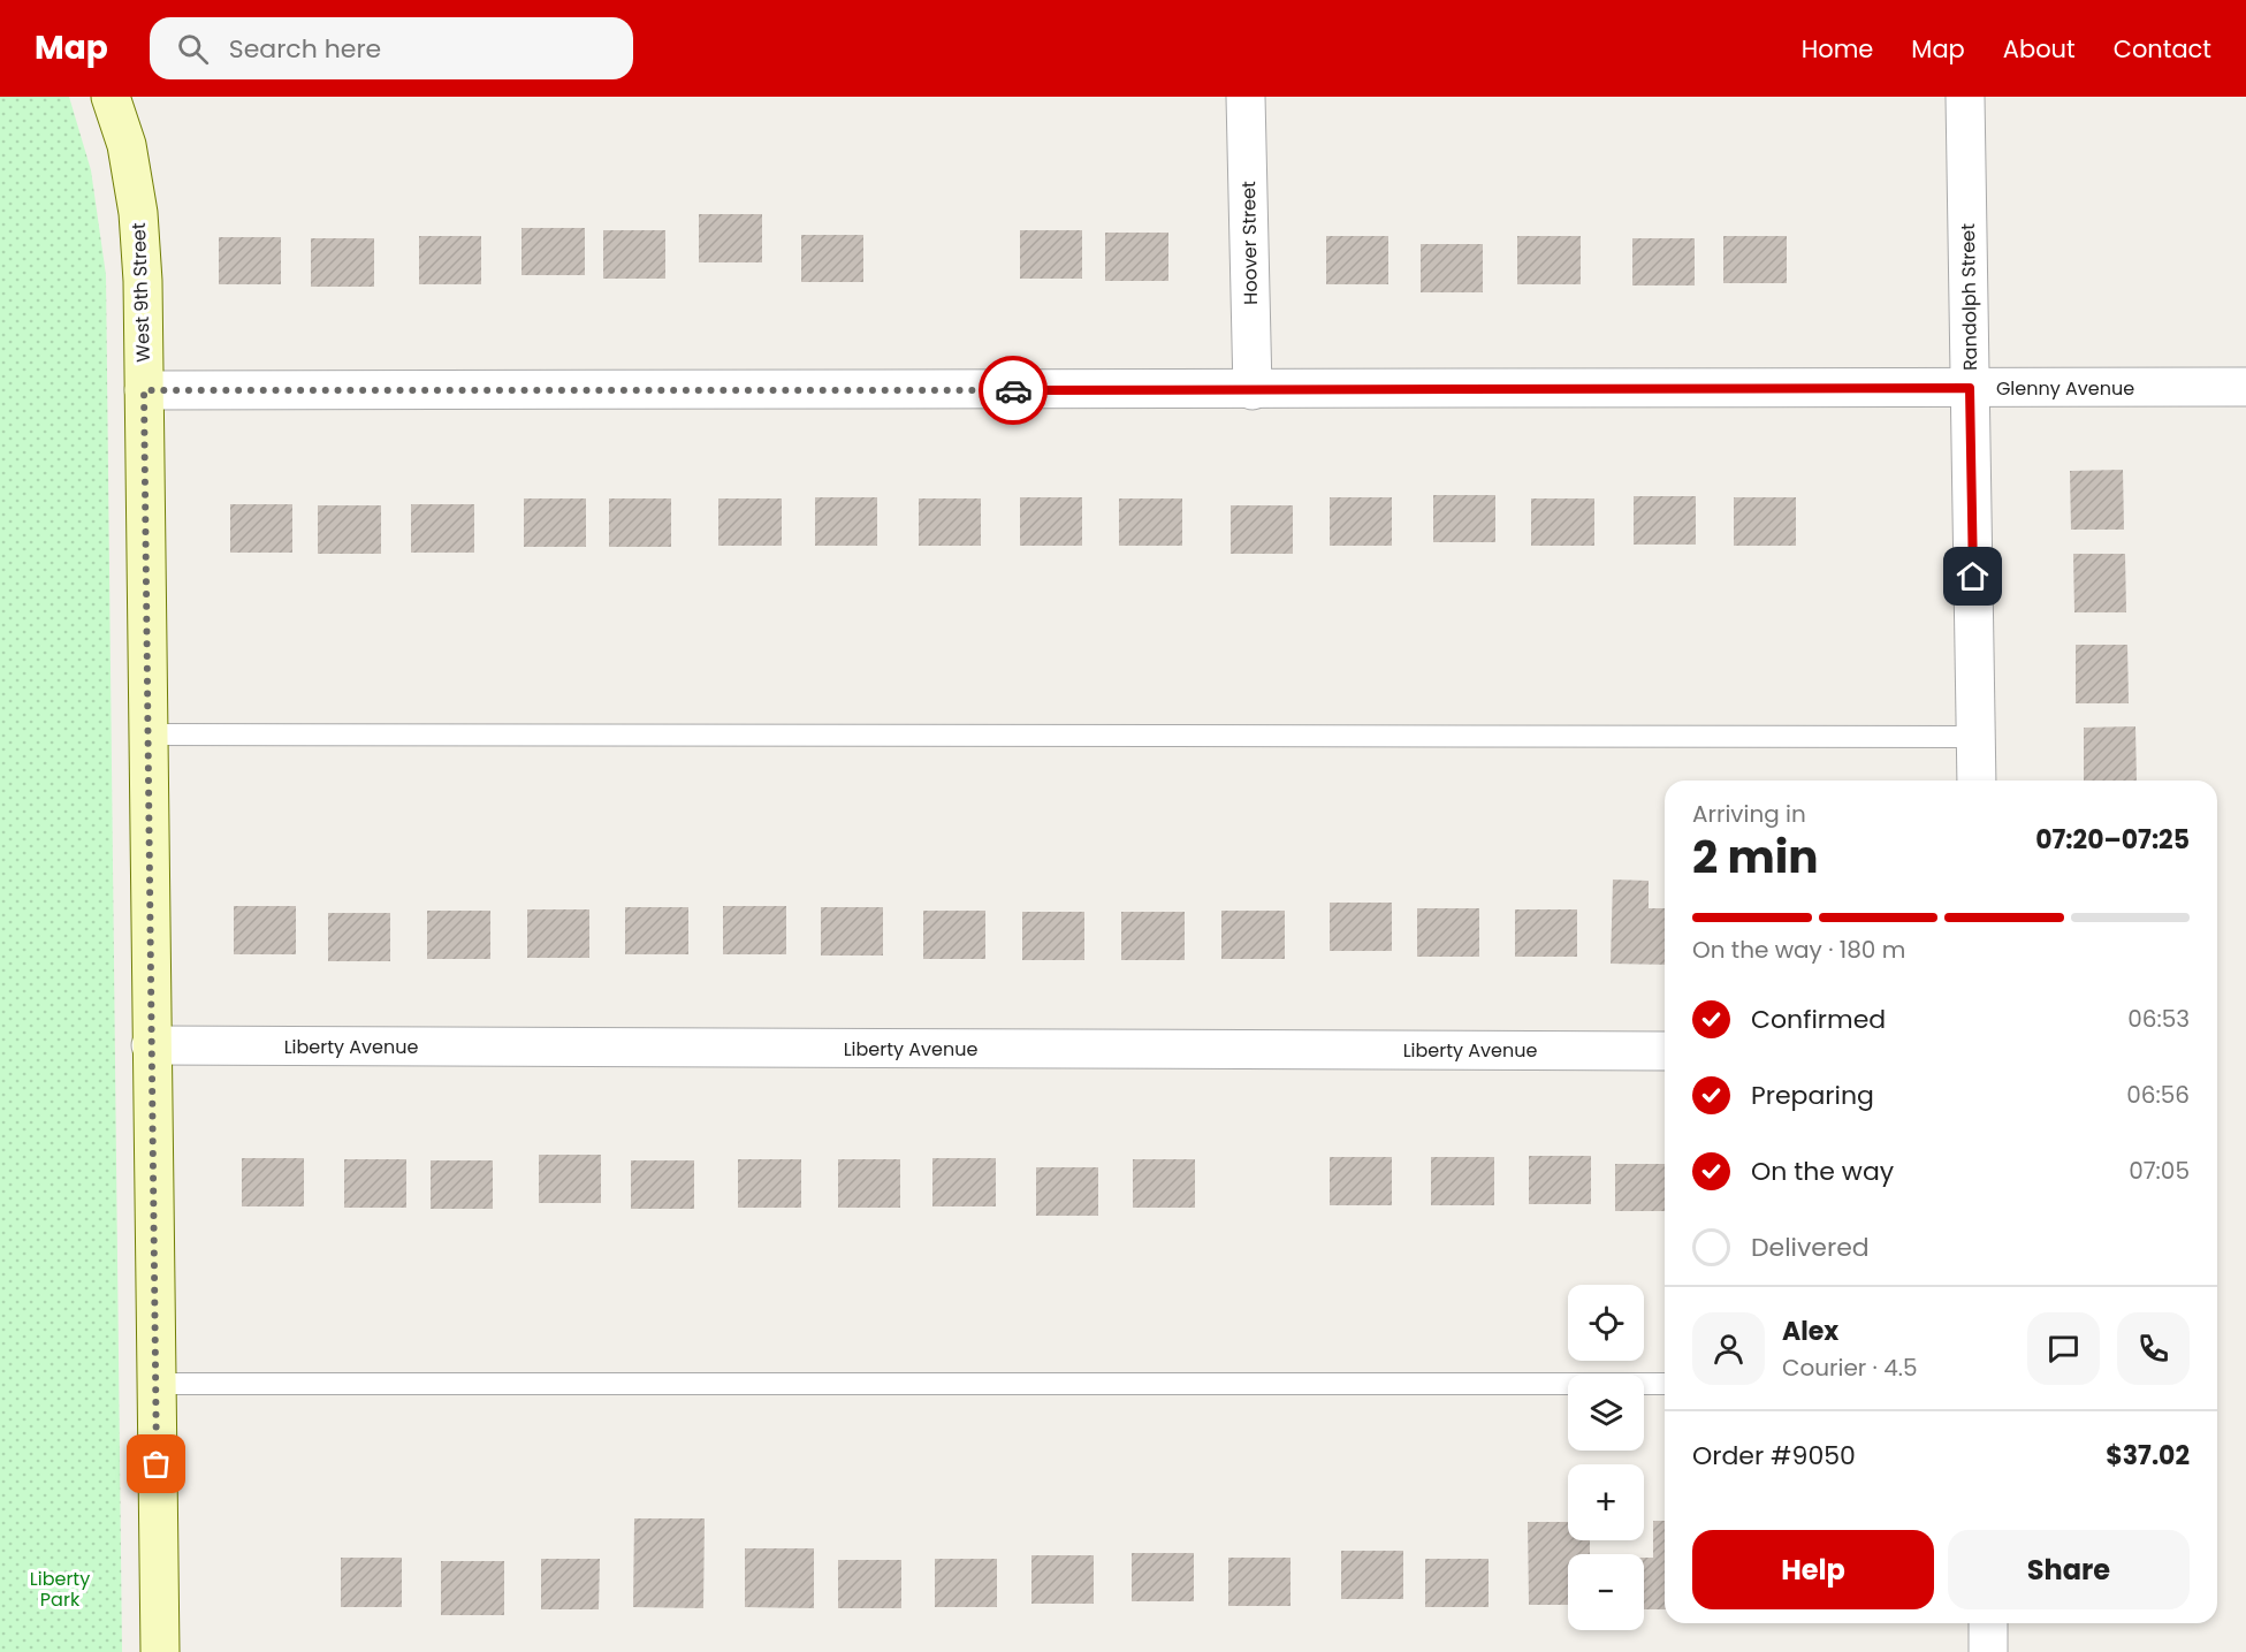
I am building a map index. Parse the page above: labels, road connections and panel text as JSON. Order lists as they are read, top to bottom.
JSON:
{
  "streets": {
    "street": [
      "Hoover Street",
      "West 9th Street",
      "Randolph Street",
      "Glenny Avenue",
      "Liberty Avenue"
    ]
  },
  "crossings": [
    ["Hoover Street", "Glenny Avenue"],
    ["West 9th Street", "Glenny Avenue"],
    ["West 9th Street", "Liberty Avenue"],
    ["Randolph Street", "Glenny Avenue"]
  ],
  "parks": ["Liberty Park"],
  "page": {
    "header": "Map",
    "search": "Search here",
    "nav": [
      "Home",
      "Map",
      "About",
      "Contact"
    ],
    "heading": ["2 min", "Arriving in", "07:20–07:25"],
    "panel": [
      "Alex",
      "Courier · 4.5",
      "Order #9050",
      "$37.02"
    ],
    "bar": "On the way · 180 m",
    "list": [
      ["Confirmed", "06:53"],
      ["Preparing", "06:56"],
      ["On the way", "07:05"],
      "Delivered"
    ],
    "map_buttons": ["+", "−"],
    "buttons": ["Help", "Share"]
  }
}
